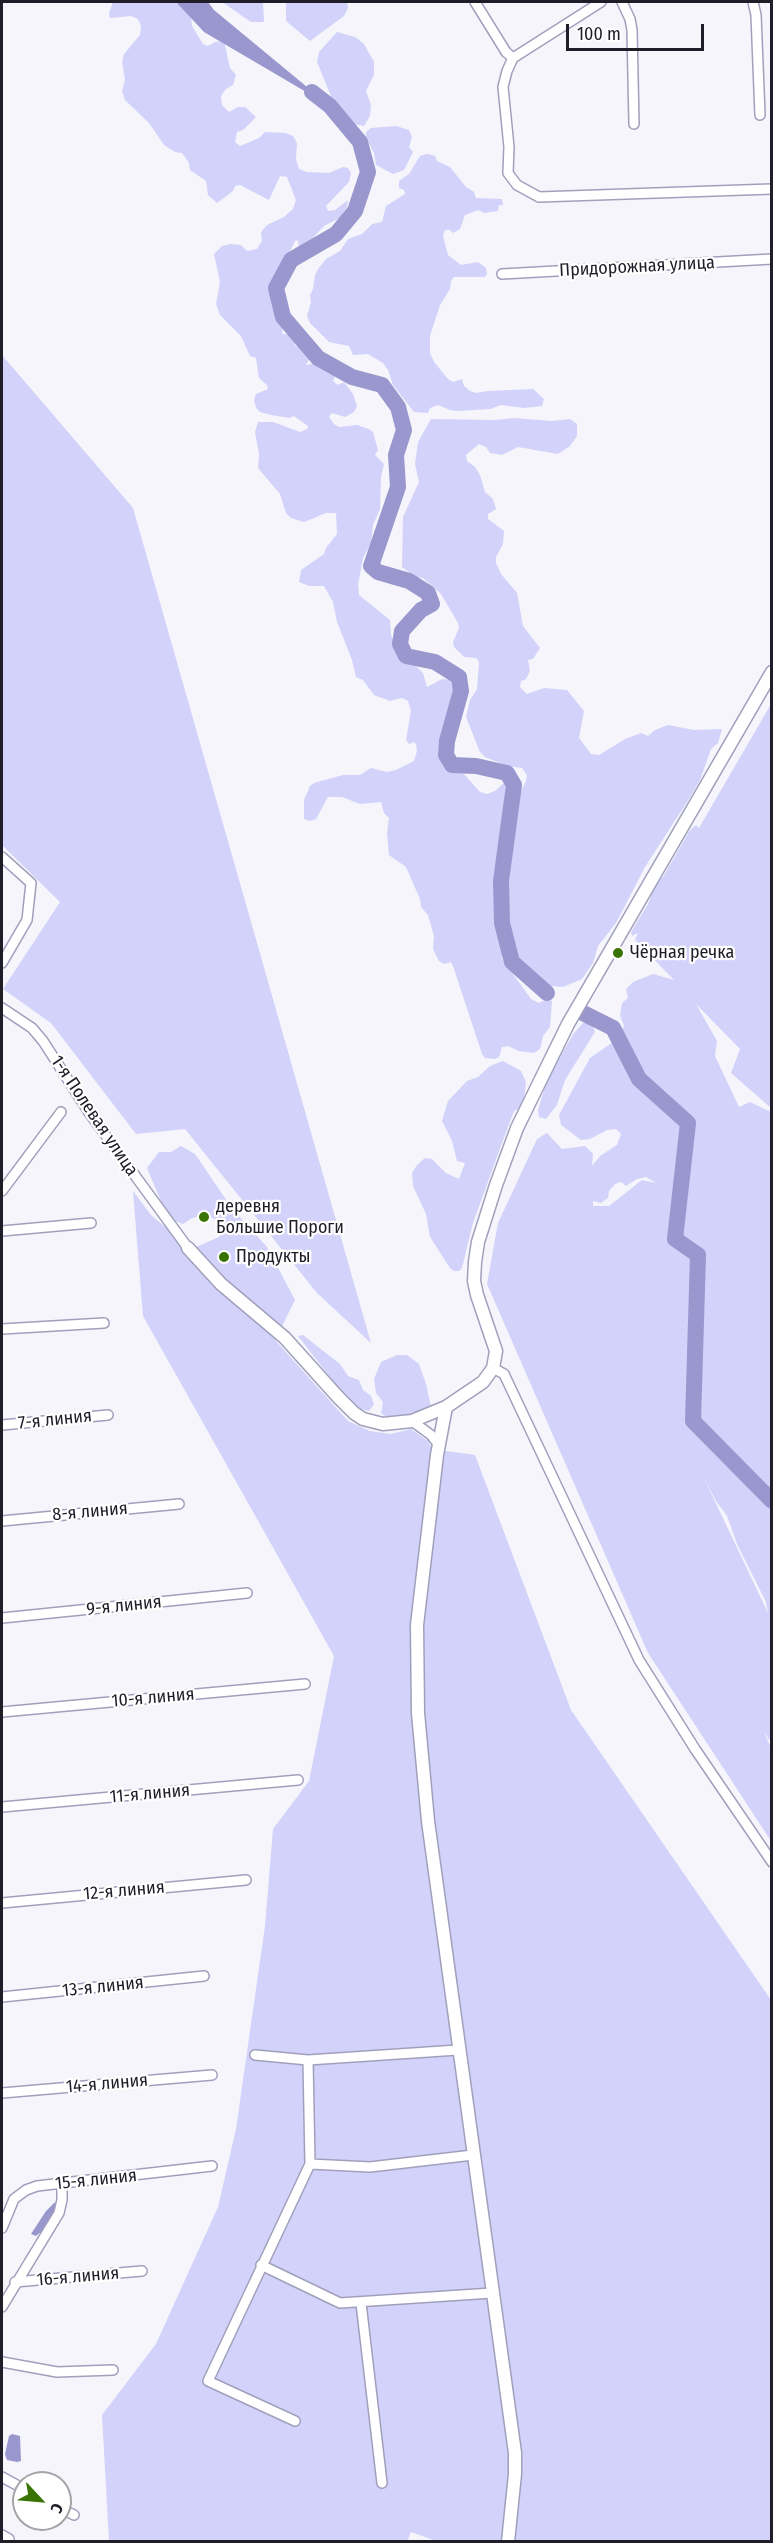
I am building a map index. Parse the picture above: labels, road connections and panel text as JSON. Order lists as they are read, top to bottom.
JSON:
{
  "streets": {
    "street": [
      "Придорожная улица",
      "1-я Полевая улица",
      "7-я линия",
      "8-я линия",
      "9-я линия",
      "10-я линия",
      "11-я линия",
      "12-я линия",
      "13-я линия",
      "14-я линия",
      "15-я линия",
      "16-я линия"
    ]
  },
  "places": ["Чёрная речка", "деревня Большие Пороги", "Продукты"],
  "scale_bar": "100 m",
  "north": "bottom right"
}
